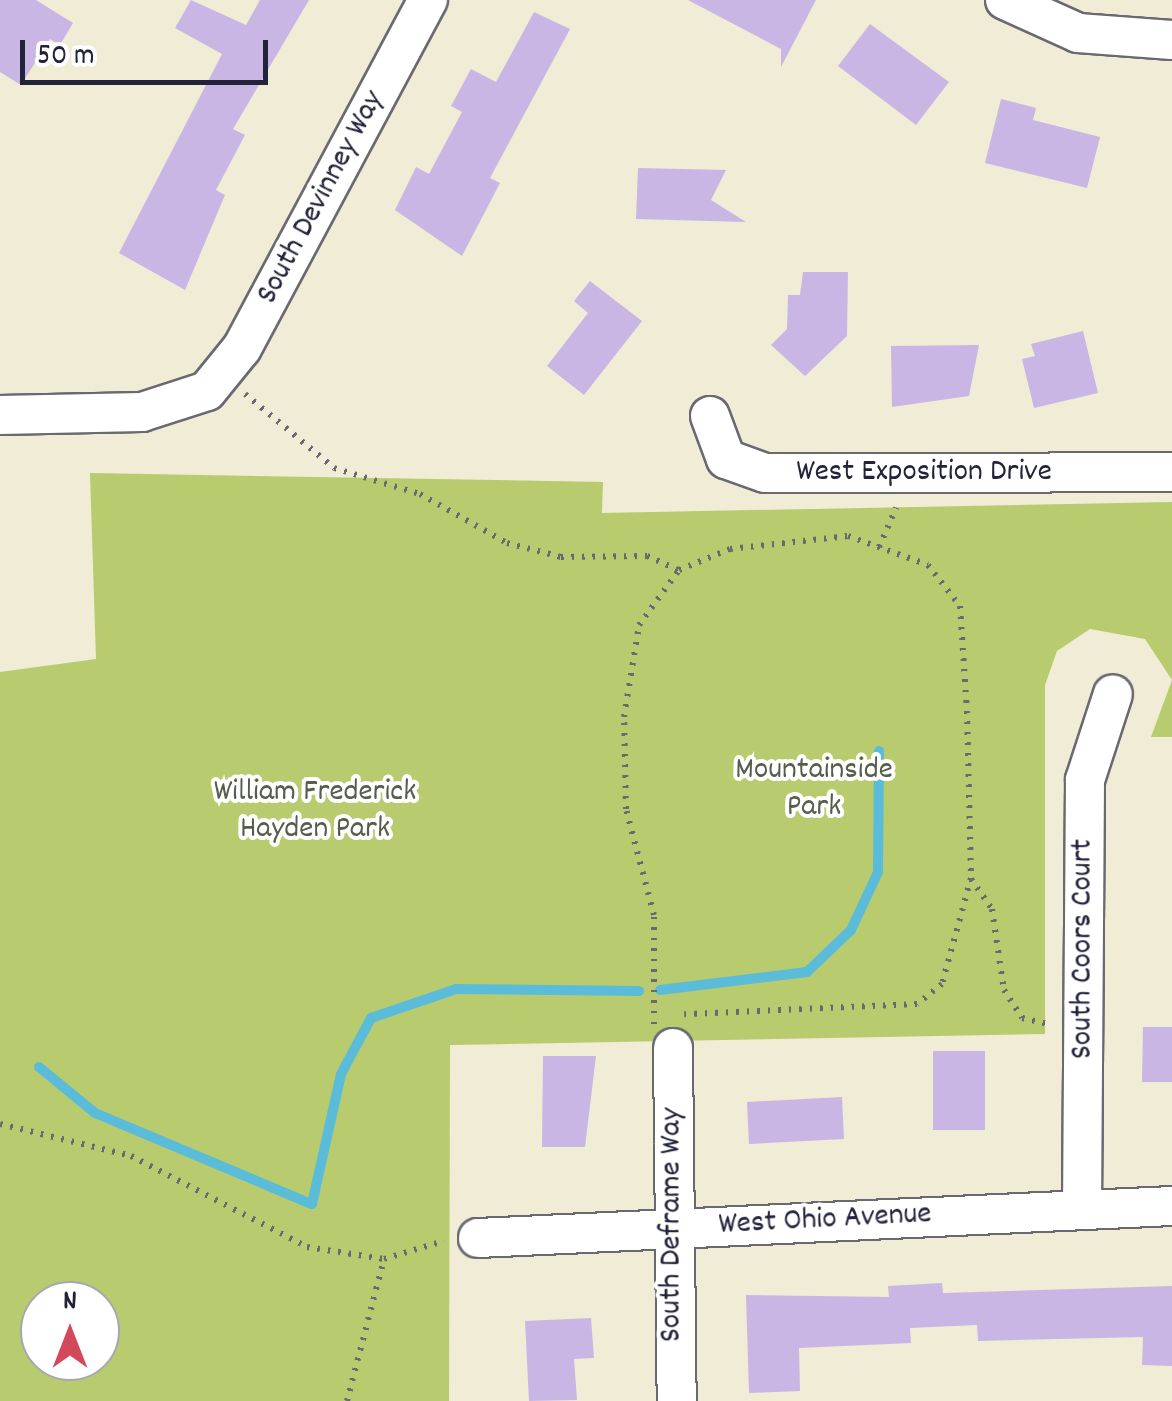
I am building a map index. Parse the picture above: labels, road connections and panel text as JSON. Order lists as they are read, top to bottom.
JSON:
{
  "streets": {
    "street": [
      "South Devinney Way",
      "West Exposition Drive",
      "South Coors Court",
      "West Ohio Avenue",
      "South Deframe Way"
    ]
  },
  "crossings": [
    ["South Coors Court", "West Ohio Avenue"],
    ["West Ohio Avenue", "South Deframe Way"]
  ],
  "parks": ["Mountainside Park", "William Frederick Hayden Park"],
  "scale_bar": "50 m",
  "north": "top"
}
